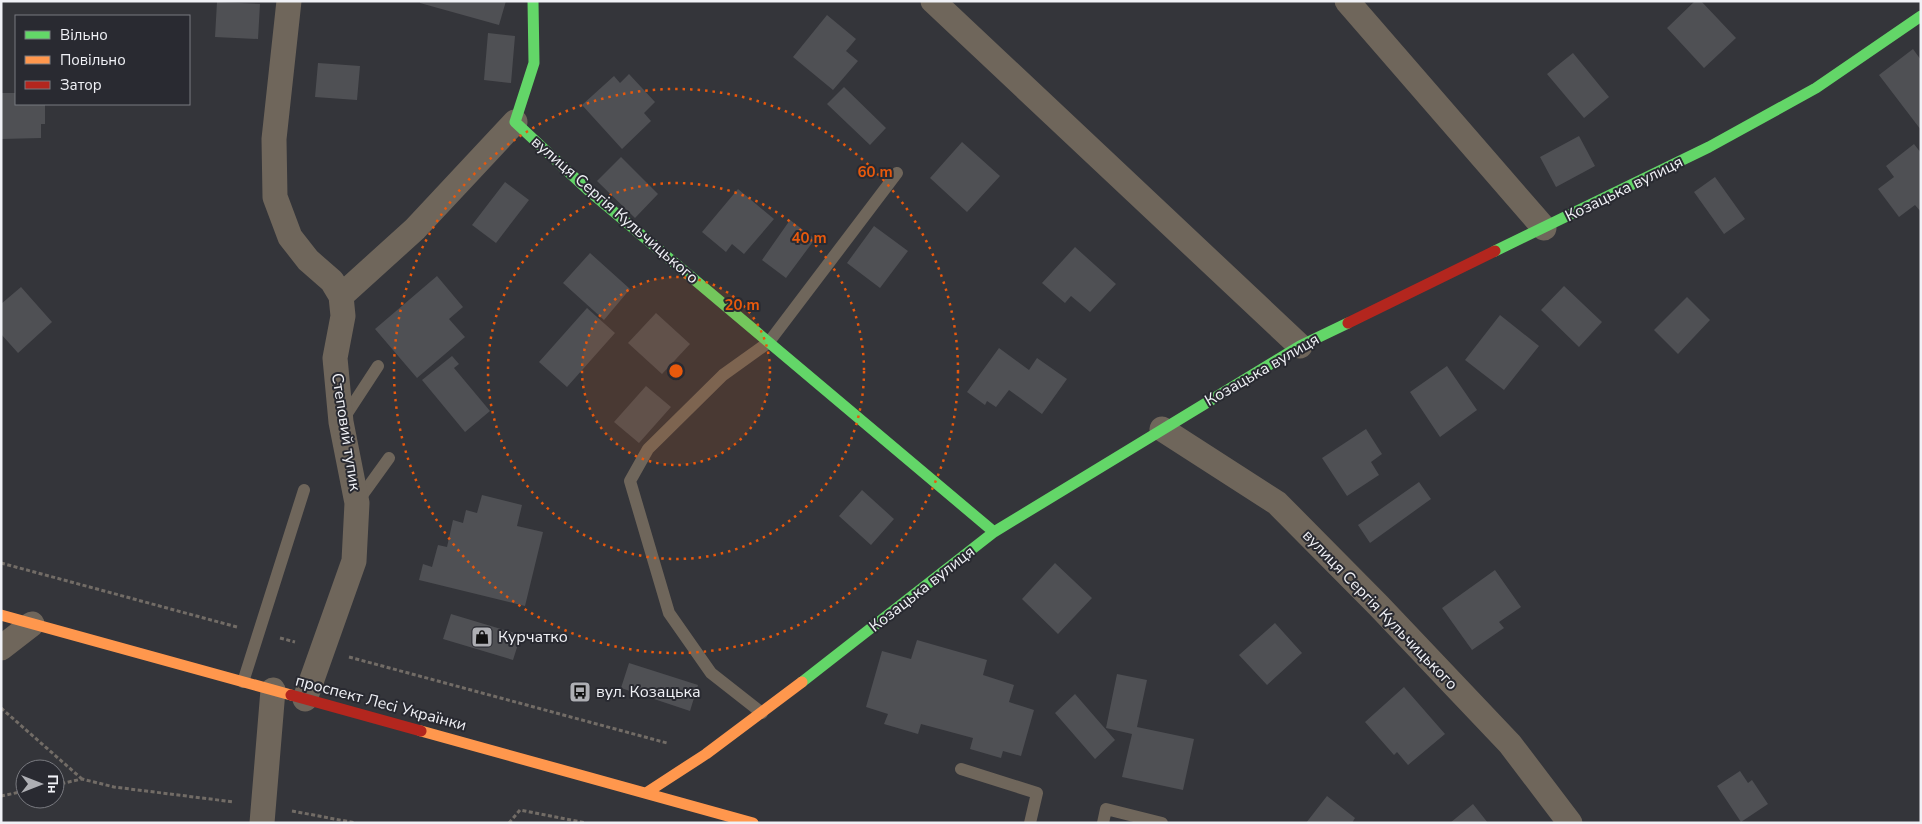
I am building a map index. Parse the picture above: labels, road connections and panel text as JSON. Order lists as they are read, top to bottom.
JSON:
{
  "streets": {
    "street": [
      "Козацька вулиця",
      "вулиця Сергія Кульчицького",
      "Степовий тупик",
      "проспект Лесі Українки"
    ]
  },
  "crossings": [
    ["Козацька вулиця", "вулиця Сергія Кульчицького"],
    ["Козацька вулиця", "проспект Лесі Українки"],
    ["Степовий тупик", "проспект Лесі Українки"]
  ],
  "places": {
    "shop": ["Курчатко"],
    "bus stop": ["вул. Козацька"]
  },
  "legend": ["Вільно", "Повільно", "Затор"],
  "north": "right",
  "rings": ["60 m", "40 m", "20 m"]
}
